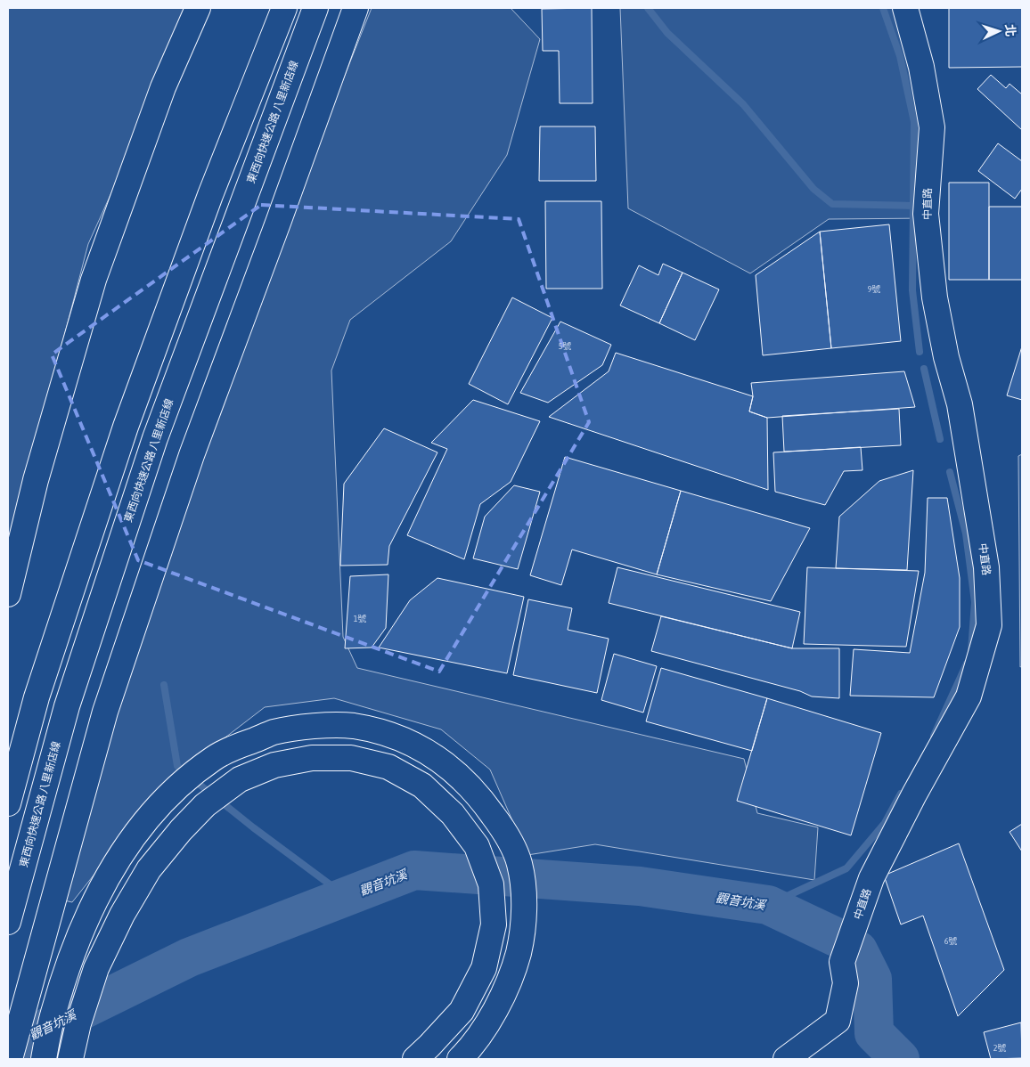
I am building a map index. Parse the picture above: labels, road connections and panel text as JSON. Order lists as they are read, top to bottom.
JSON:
{
  "streets": {
    "main road": ["東西向快速公路 八里新店線", "中直路"]
  },
  "water": ["觀音坑溪"],
  "house_numbers": [
    "9號",
    "5號",
    "1號",
    "6號",
    "2號"
  ],
  "north": "right"
}
